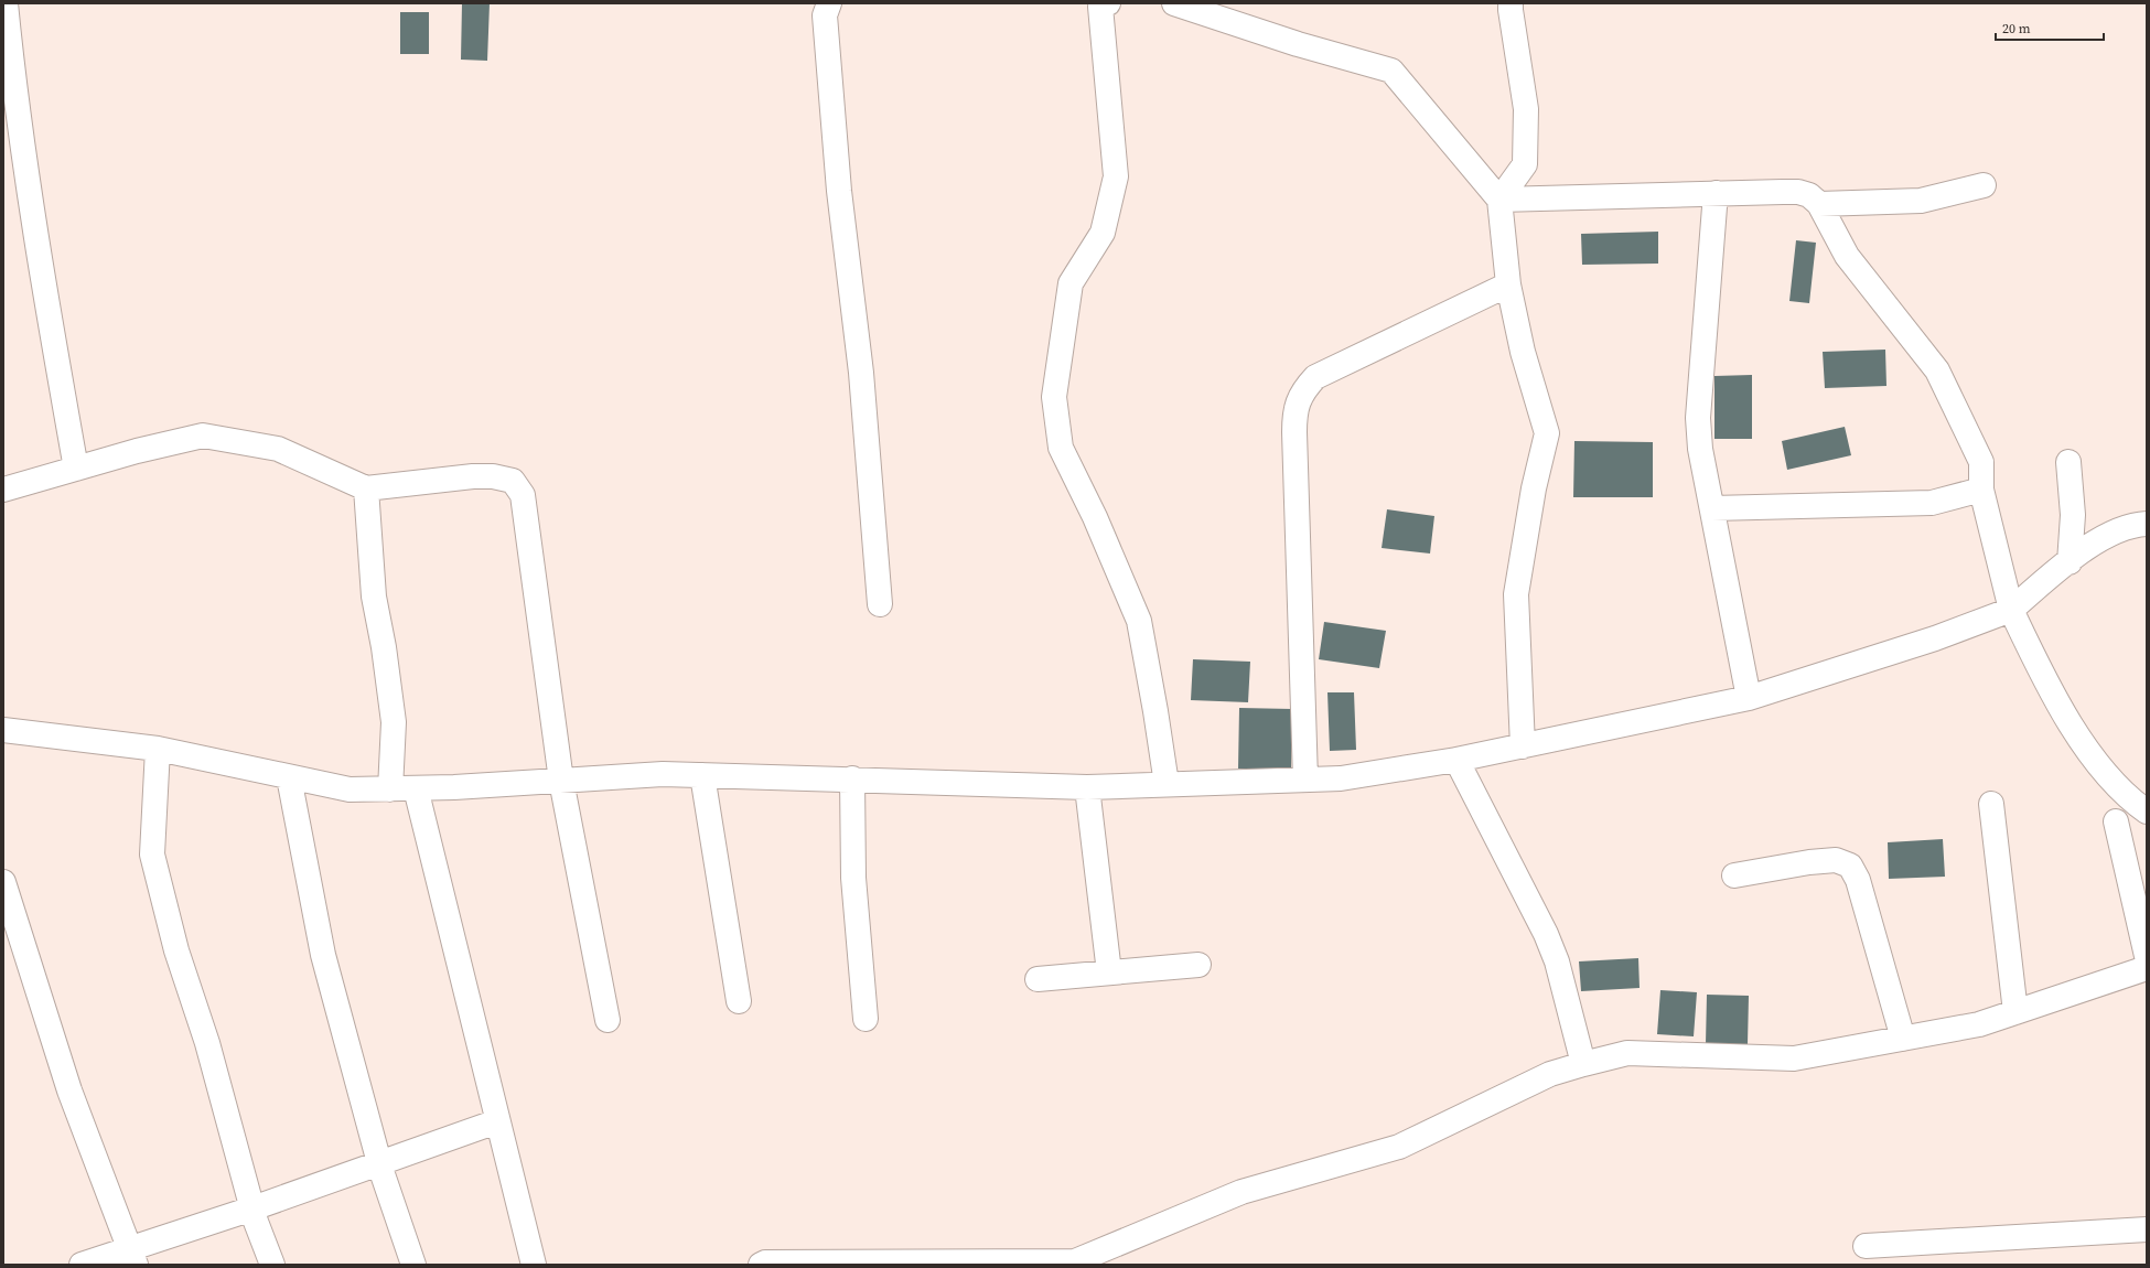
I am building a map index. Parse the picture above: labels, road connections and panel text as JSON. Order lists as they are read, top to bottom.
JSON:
{
  "scale_bar": "20 m"
}
